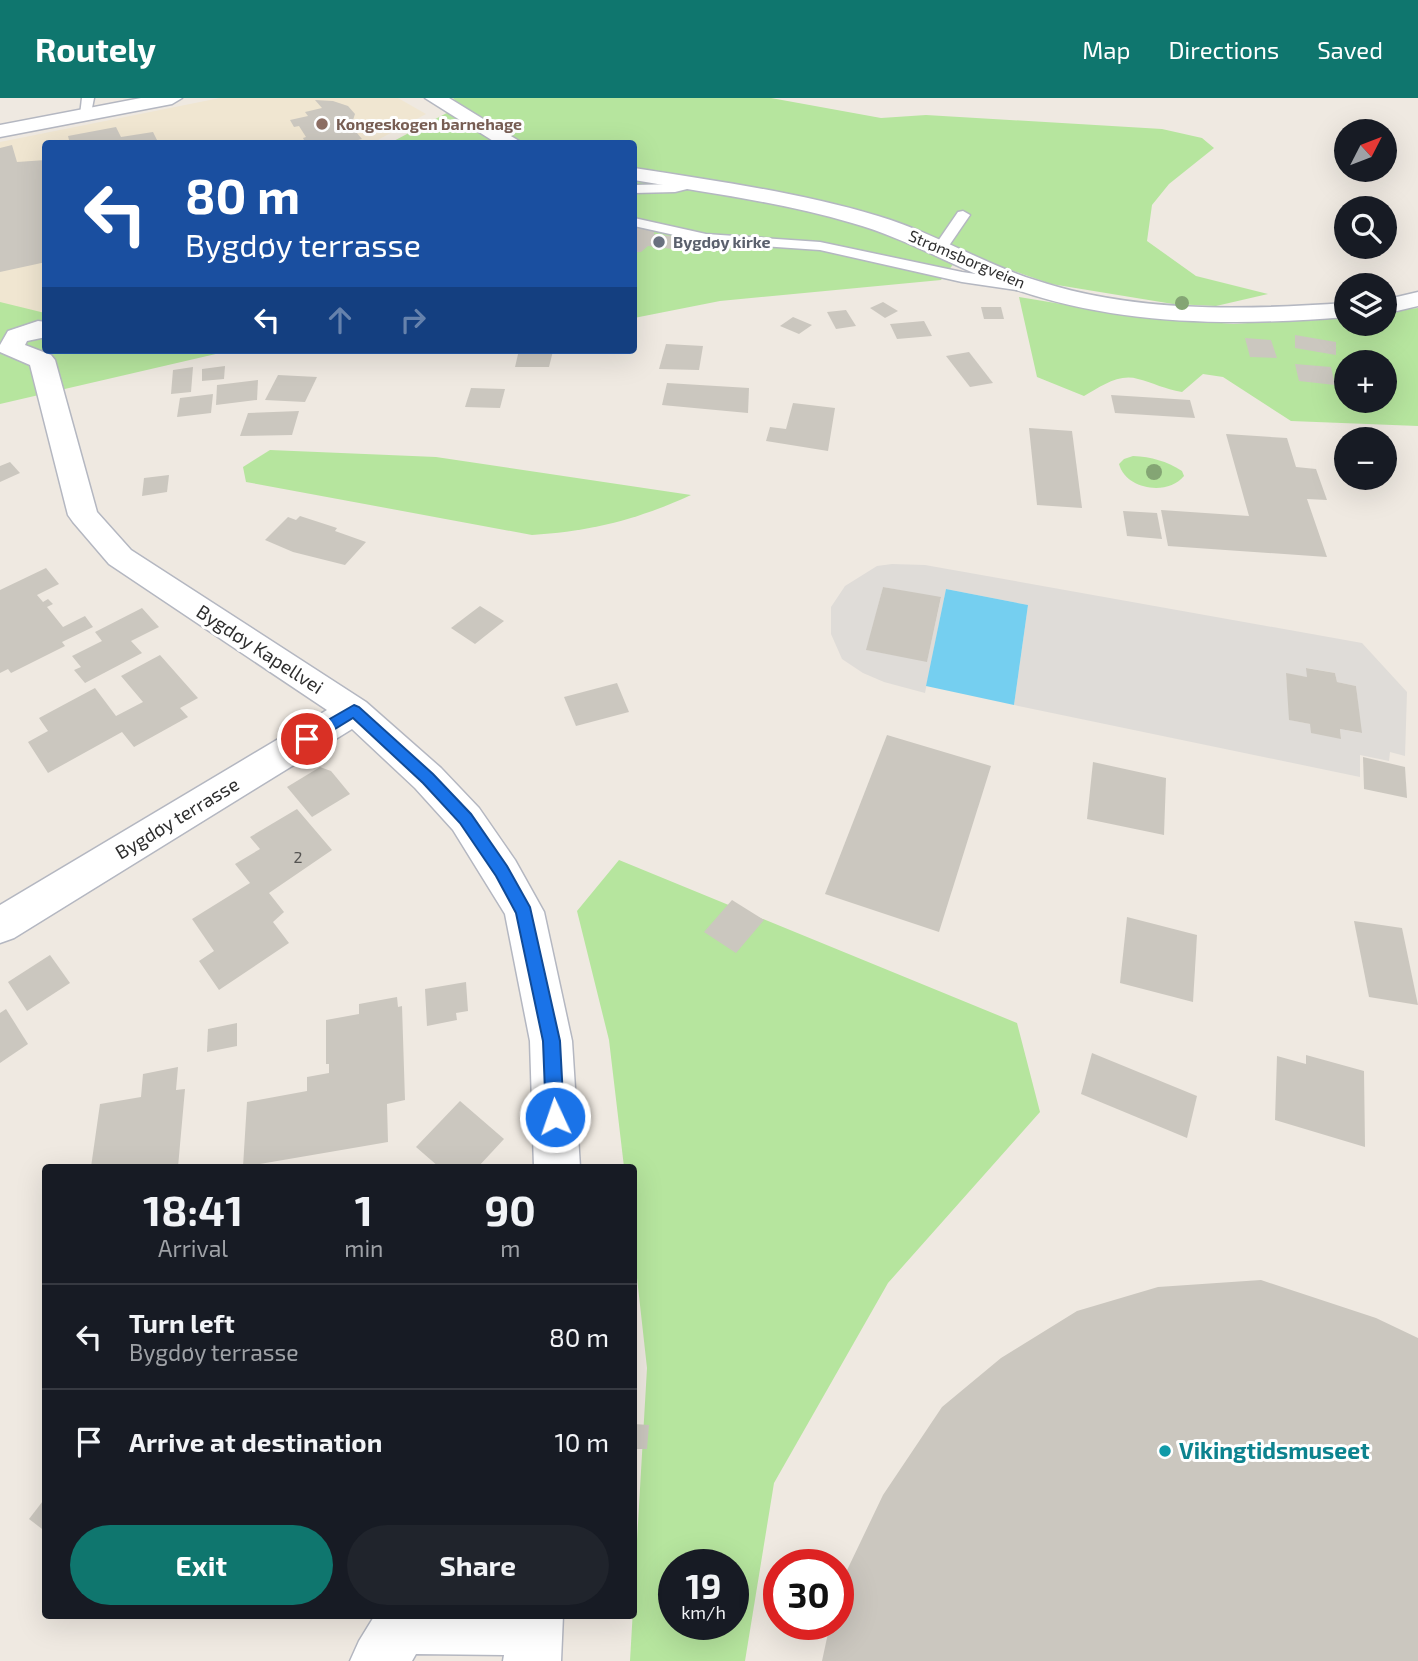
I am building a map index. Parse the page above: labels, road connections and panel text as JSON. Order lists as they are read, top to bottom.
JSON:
{
  "streets": {
    "street": ["Strømsborgveien", "Bygdøy Kapellvei", "Bygdøy terrasse"]
  },
  "crossings": [
    ["Bygdøy Kapellvei", "Bygdøy terrasse"]
  ],
  "places": ["Kongeskogen barnehage", "Bygdøy kirke", "Vikingtidsmuseet"],
  "house_numbers": ["2"],
  "north": "top right",
  "page": {
    "header": "Routely",
    "nav": ["Map", "Directions", "Saved"],
    "map_buttons": ["+", "−"],
    "turn": ["80 m", "Bygdøy terrasse"],
    "eta": [
      "18:41",
      "Arrival",
      "1",
      "min",
      "90",
      "m"
    ],
    "list": [
      {
        "name": "Turn left",
        "note": "Bygdøy terrasse",
        "value": "80 m"
      },
      {
        "name": "Arrive at destination",
        "value": "10 m"
      }
    ],
    "buttons": ["Exit", "Share"],
    "speed": "19 km/h",
    "limit": "30"
  }
}
